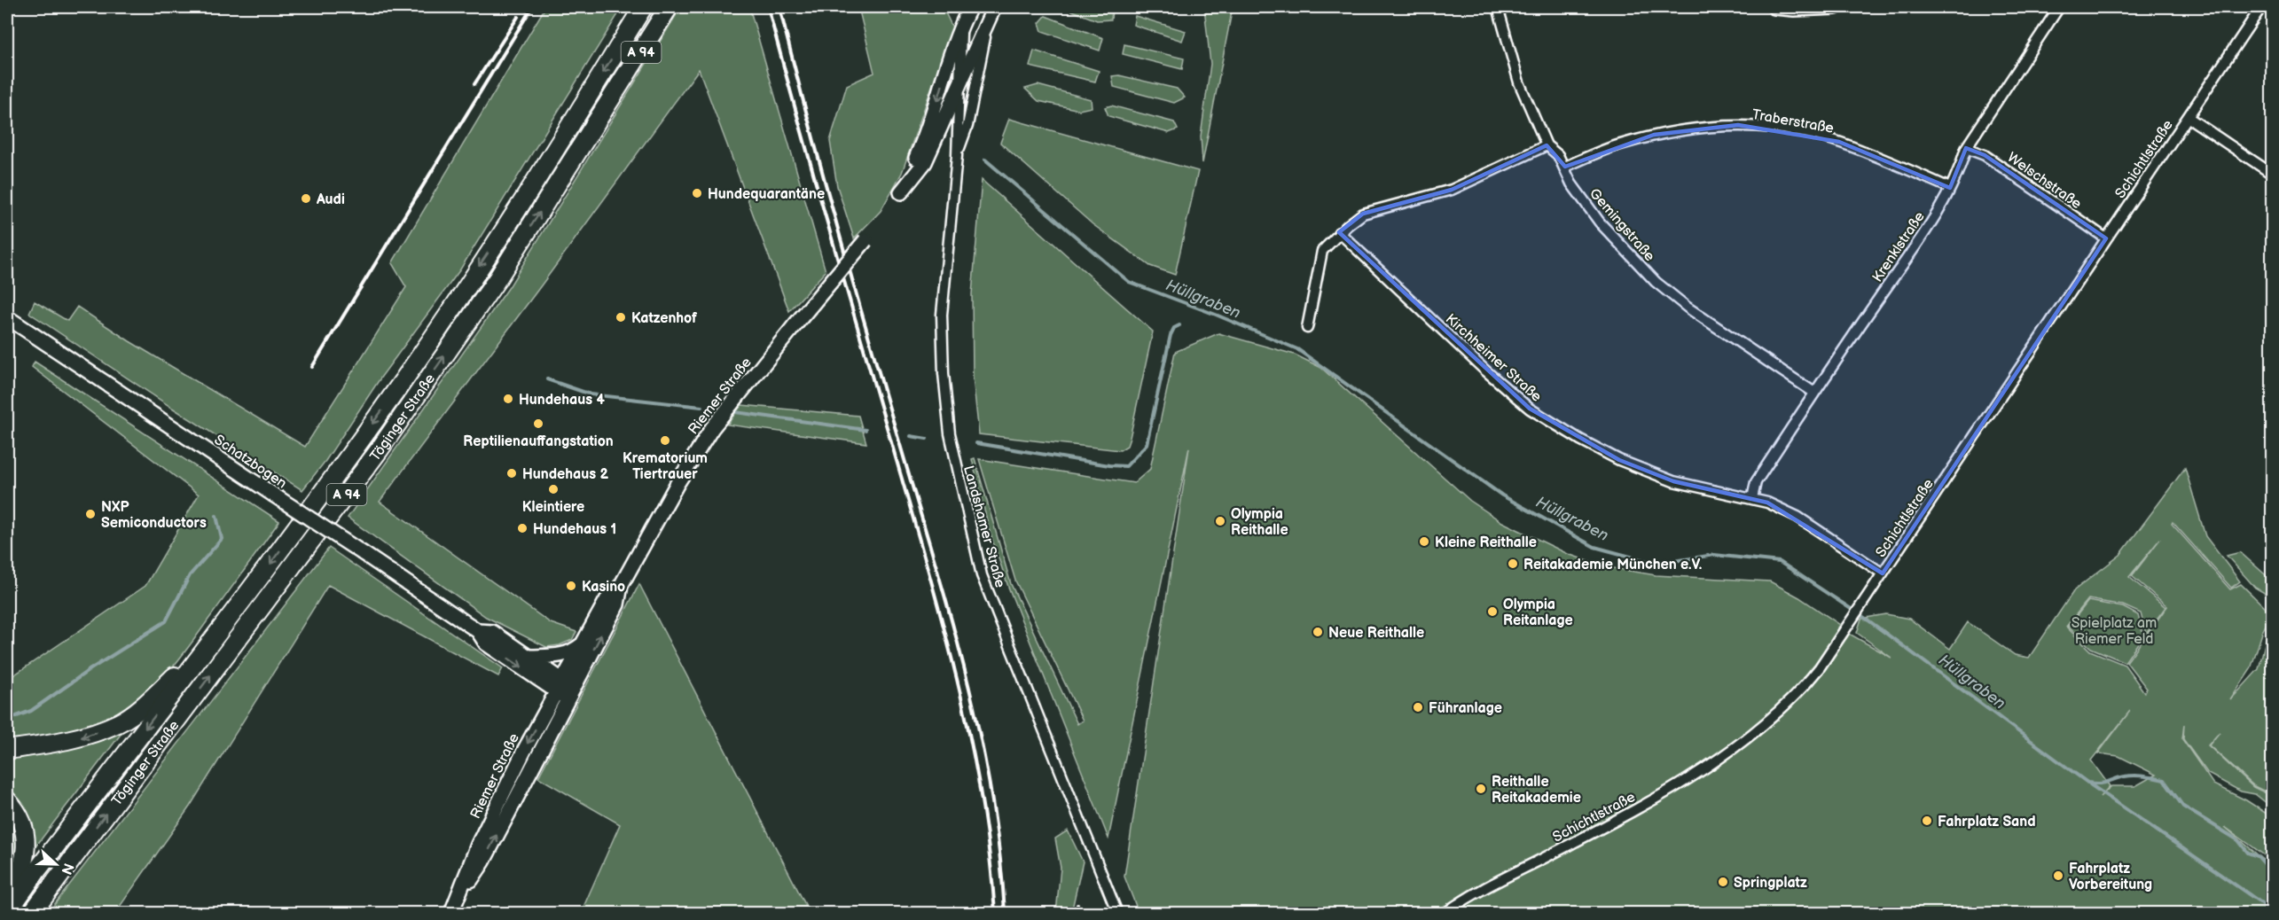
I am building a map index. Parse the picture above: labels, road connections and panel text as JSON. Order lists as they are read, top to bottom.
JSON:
{
  "streets": {
    "highway": ["A 94", "Töginger Straße"],
    "street": [
      "Traberstraße",
      "Schichtlstraße",
      "Welschstraße",
      "Gemingstraße",
      "Krenklstraße",
      "Kirchheimer Straße",
      "Riemer Straße",
      "Schatzbogen",
      "Landshamer Straße"
    ]
  },
  "crossings": [
    ["Traberstraße", "Gemingstraße"],
    ["Traberstraße", "Krenklstraße"],
    ["Schichtlstraße", "Welschstraße"],
    ["Schichtlstraße", "Kirchheimer Straße"],
    ["Welschstraße", "Krenklstraße"],
    ["Gemingstraße", "Krenklstraße"],
    ["Krenklstraße", "Kirchheimer Straße"],
    ["Riemer Straße", "Schatzbogen"]
  ],
  "water": ["Hüllgraben"],
  "parks": ["Spielplatz am Riemer Feld"],
  "places": [
    "Hundequarantäne",
    "Audi",
    "Katzenhof",
    "Hundehaus 4",
    "Reptilienauffangstation",
    "Krematorium Tiertrauer",
    "Hundehaus 2",
    "Kleintiere",
    "NXP Semiconductors",
    "Olympia Reithalle",
    "Hundehaus 1",
    "Kleine Reithalle",
    "Reitakademie München e.V.",
    "Kasino",
    "Olympia Reitanlage",
    "Neue Reithalle",
    "Führanlage",
    "Reithalle Reitakademie",
    "Fahrplatz Sand",
    "Fahrplatz Vorbereitung",
    "Springplatz"
  ],
  "north": "right"
}
